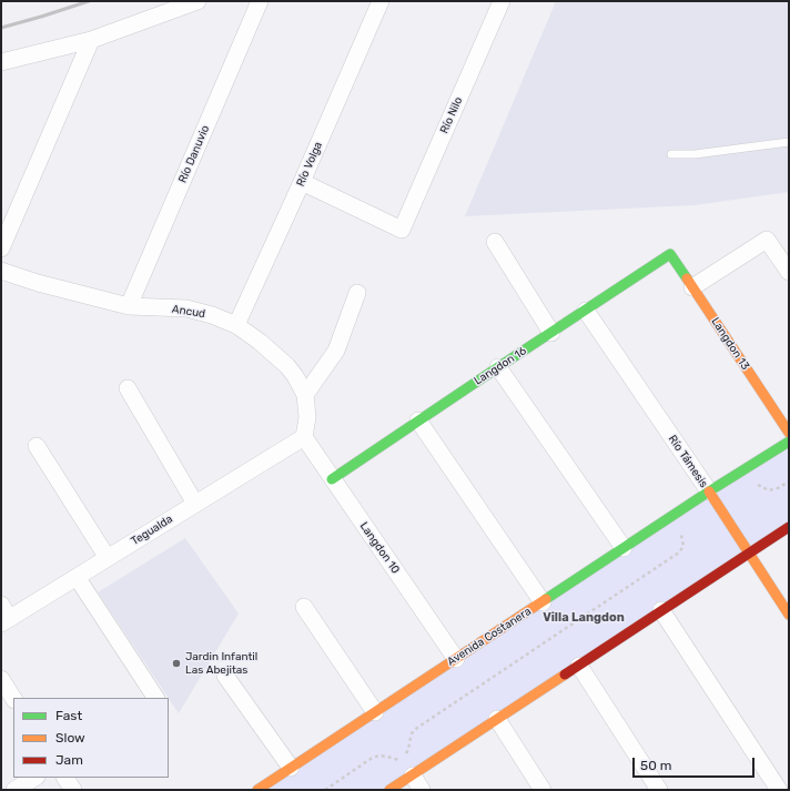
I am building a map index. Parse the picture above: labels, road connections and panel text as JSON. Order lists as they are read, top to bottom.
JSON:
{
  "streets": {
    "main road": [
      "Langdon 13",
      "Langdon 16",
      "Río Támesis",
      "Avenida Costanera"
    ],
    "street": [
      "Río Nilo",
      "Río Danuvio",
      "Río Volga",
      "Ancud",
      "Tegualda",
      "Langdon 10"
    ]
  },
  "crossings": [
    ["Río Nilo", "Río Volga"],
    ["Río Danuvio", "Ancud"],
    ["Río Volga", "Ancud"],
    ["Ancud", "Tegualda"],
    ["Ancud", "Langdon 10"],
    ["Langdon 13", "Langdon 16"],
    ["Langdon 16", "Río Támesis"],
    ["Langdon 16", "Langdon 10"],
    ["Río Támesis", "Avenida Costanera"],
    ["Tegualda", "Langdon 10"],
    ["Langdon 10", "Avenida Costanera"]
  ],
  "districts": ["Villa Langdon"],
  "places": ["Jardin Infantil Las Abejitas"],
  "legend": ["Fast", "Slow", "Jam"],
  "scale_bar": "50 m"
}
